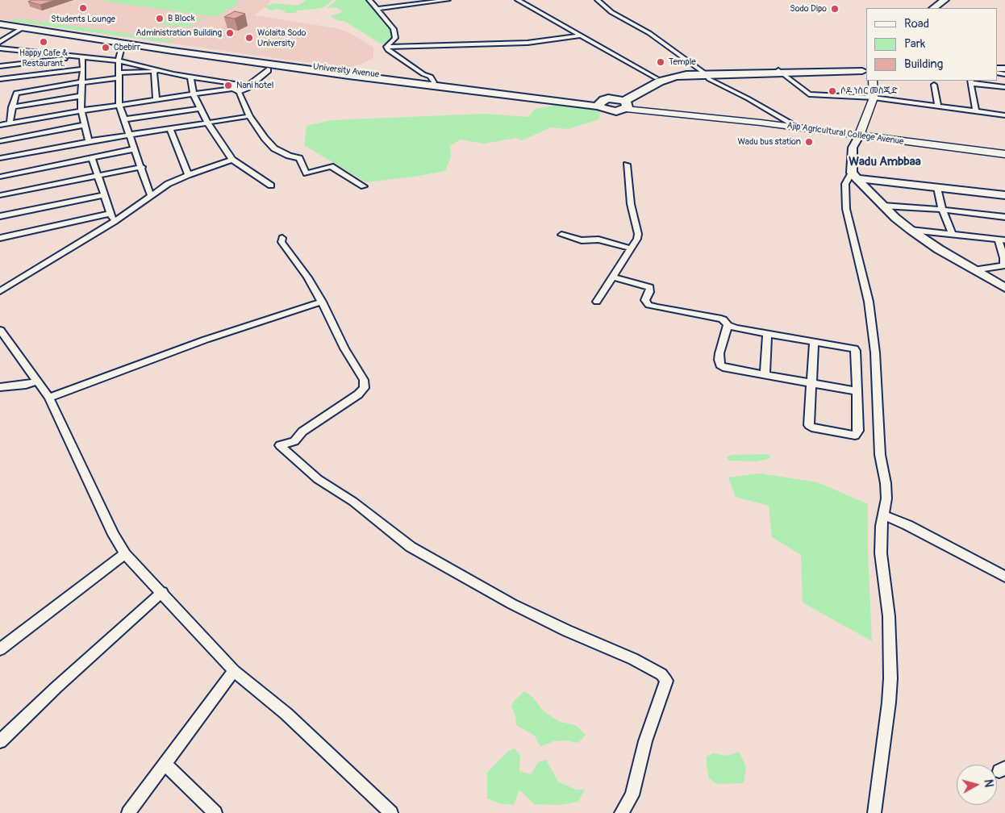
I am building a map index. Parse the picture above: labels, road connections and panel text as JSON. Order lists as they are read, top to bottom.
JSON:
{
  "streets": {
    "highway": ["University Avenue"],
    "main road": ["Ajip Agricultural College Avenue"]
  },
  "districts": ["Wadu Ambbaa"],
  "places": [
    "Students Lounge",
    "Sodo Dipo",
    "B Block",
    "Administration Building",
    "Wolaita Sodo University",
    "Happy Cafe & Restaurant.",
    "Cbebirr",
    "Temple",
    "Nani hotel",
    "ሶዶ ነስር መስጂድ",
    "Wadu bus station"
  ],
  "legend": ["Road", "Park", "Building"],
  "north": "right"
}
